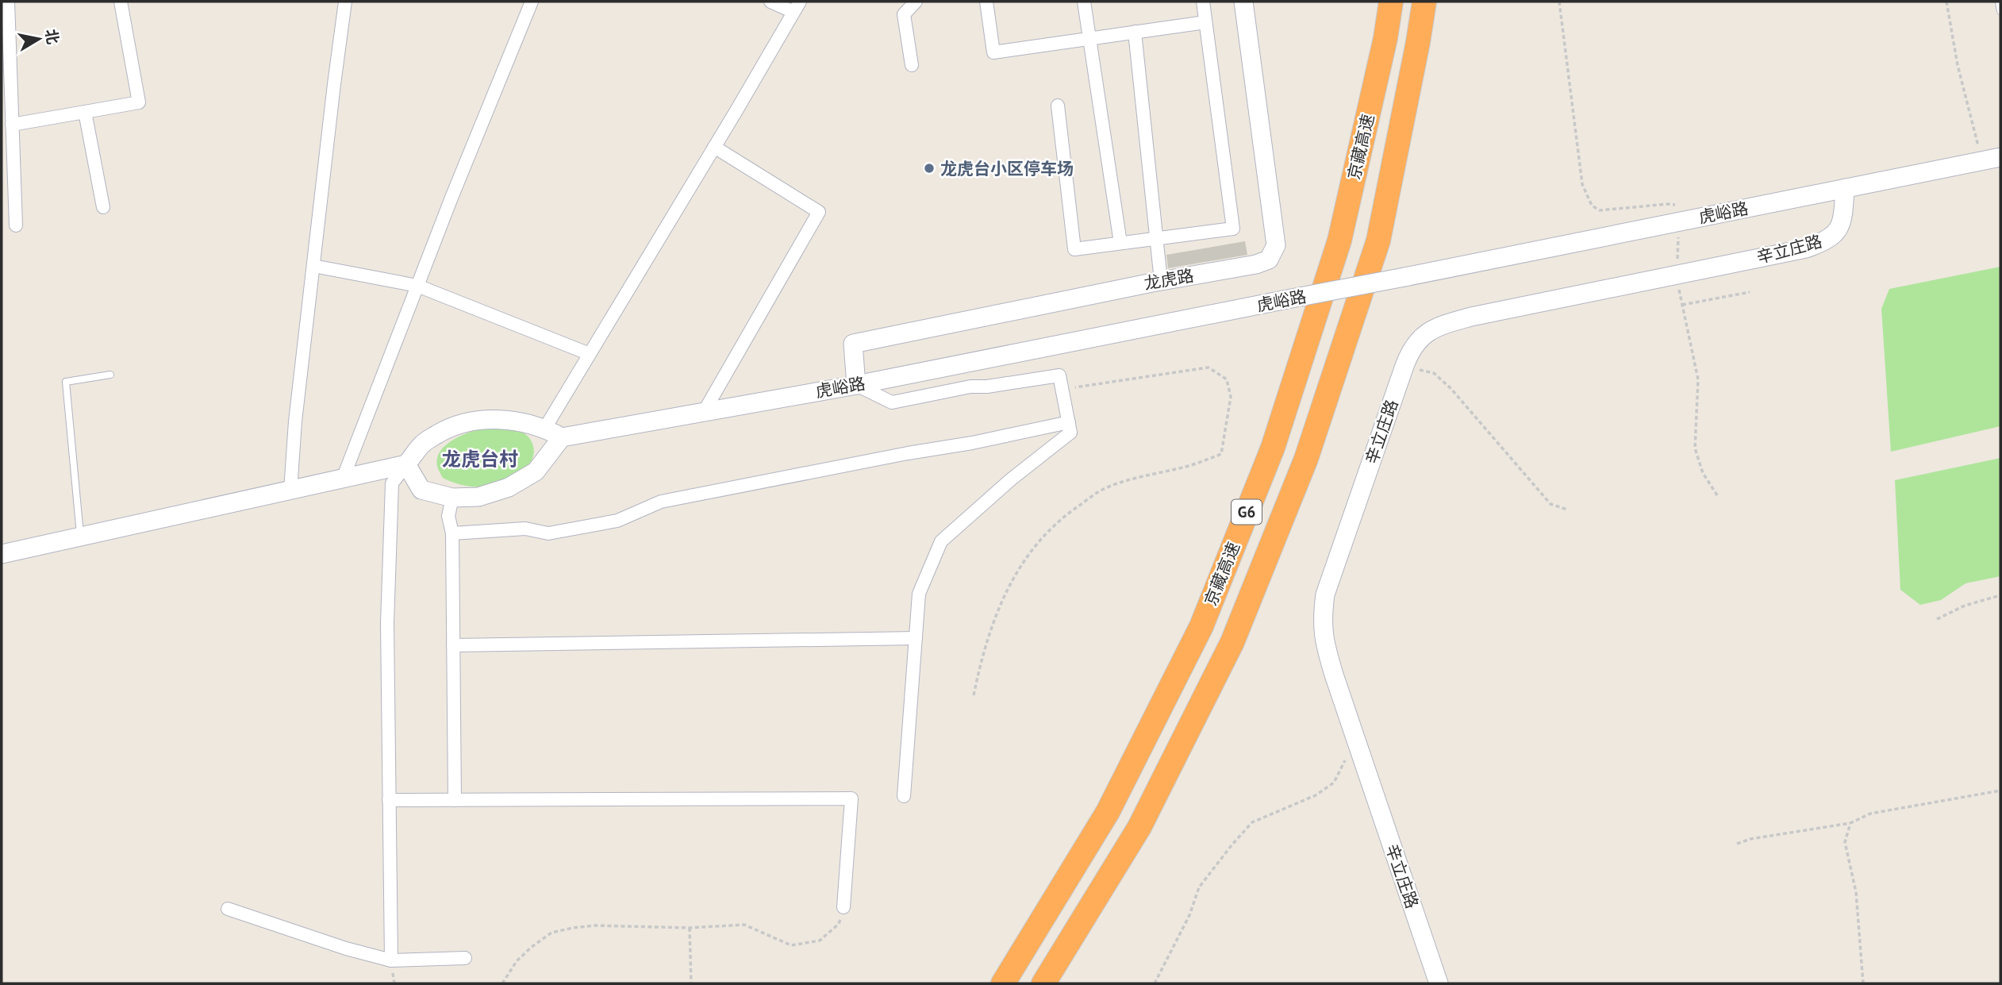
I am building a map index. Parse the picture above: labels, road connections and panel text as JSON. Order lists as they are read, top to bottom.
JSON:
{
  "streets": {
    "highway": ["京藏高速", "G6"],
    "street": ["虎峪路", "辛立庄路", "龙虎路"]
  },
  "crossings": [
    ["虎峪路", "辛立庄路"],
    ["虎峪路", "龙虎路"]
  ],
  "districts": ["龙虎台村"],
  "places": ["龙虎台小区停车场"],
  "north": "right"
}
